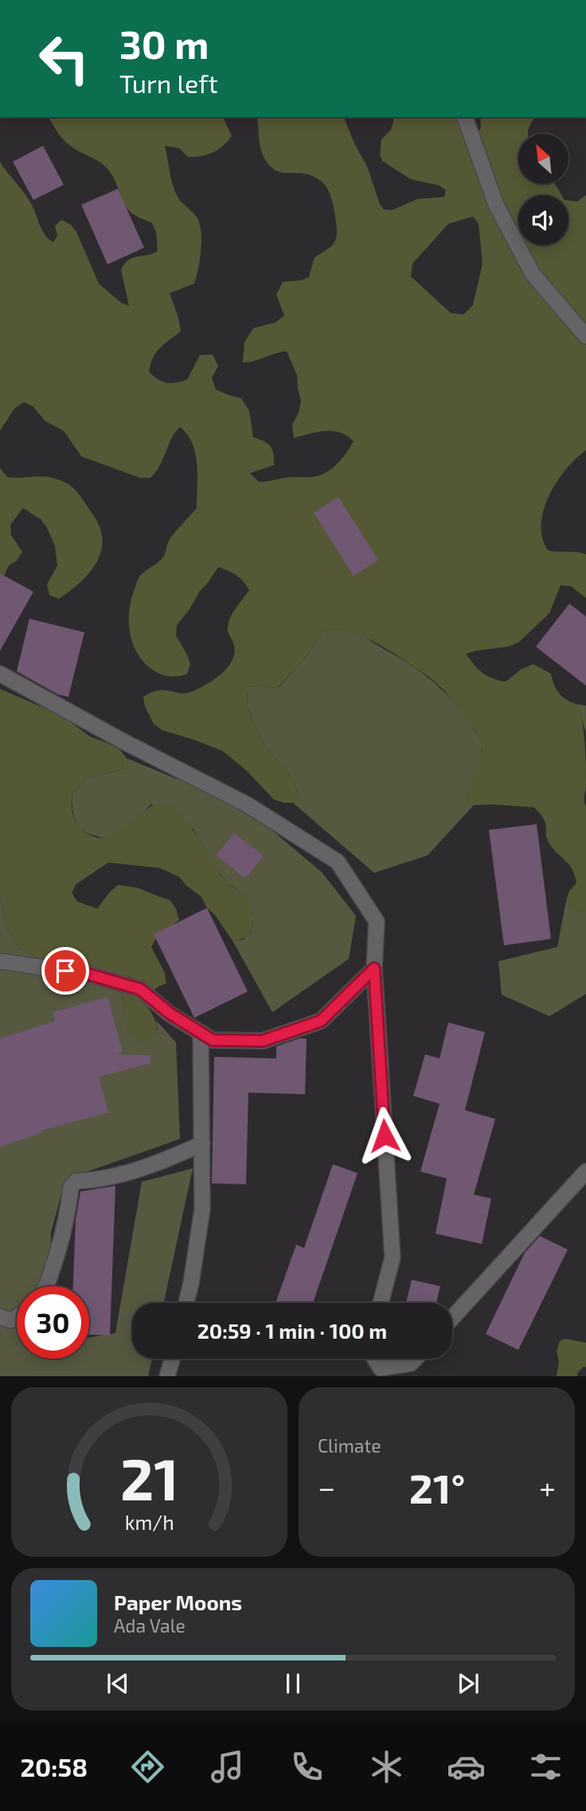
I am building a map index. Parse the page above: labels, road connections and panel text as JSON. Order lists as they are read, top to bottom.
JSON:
{
  "north": "top left",
  "page": {
    "turn": ["30 m", "Turn left"],
    "limit": "30",
    "trip": "20:59 · 1 min · 100 m",
    "tile": "Climate",
    "heat": ["−", "21°", "+"],
    "song": ["Paper Moons", "Ada Vale"],
    "tabs": "20:58",
    "gauge": ["21", "km/h"]
  }
}
